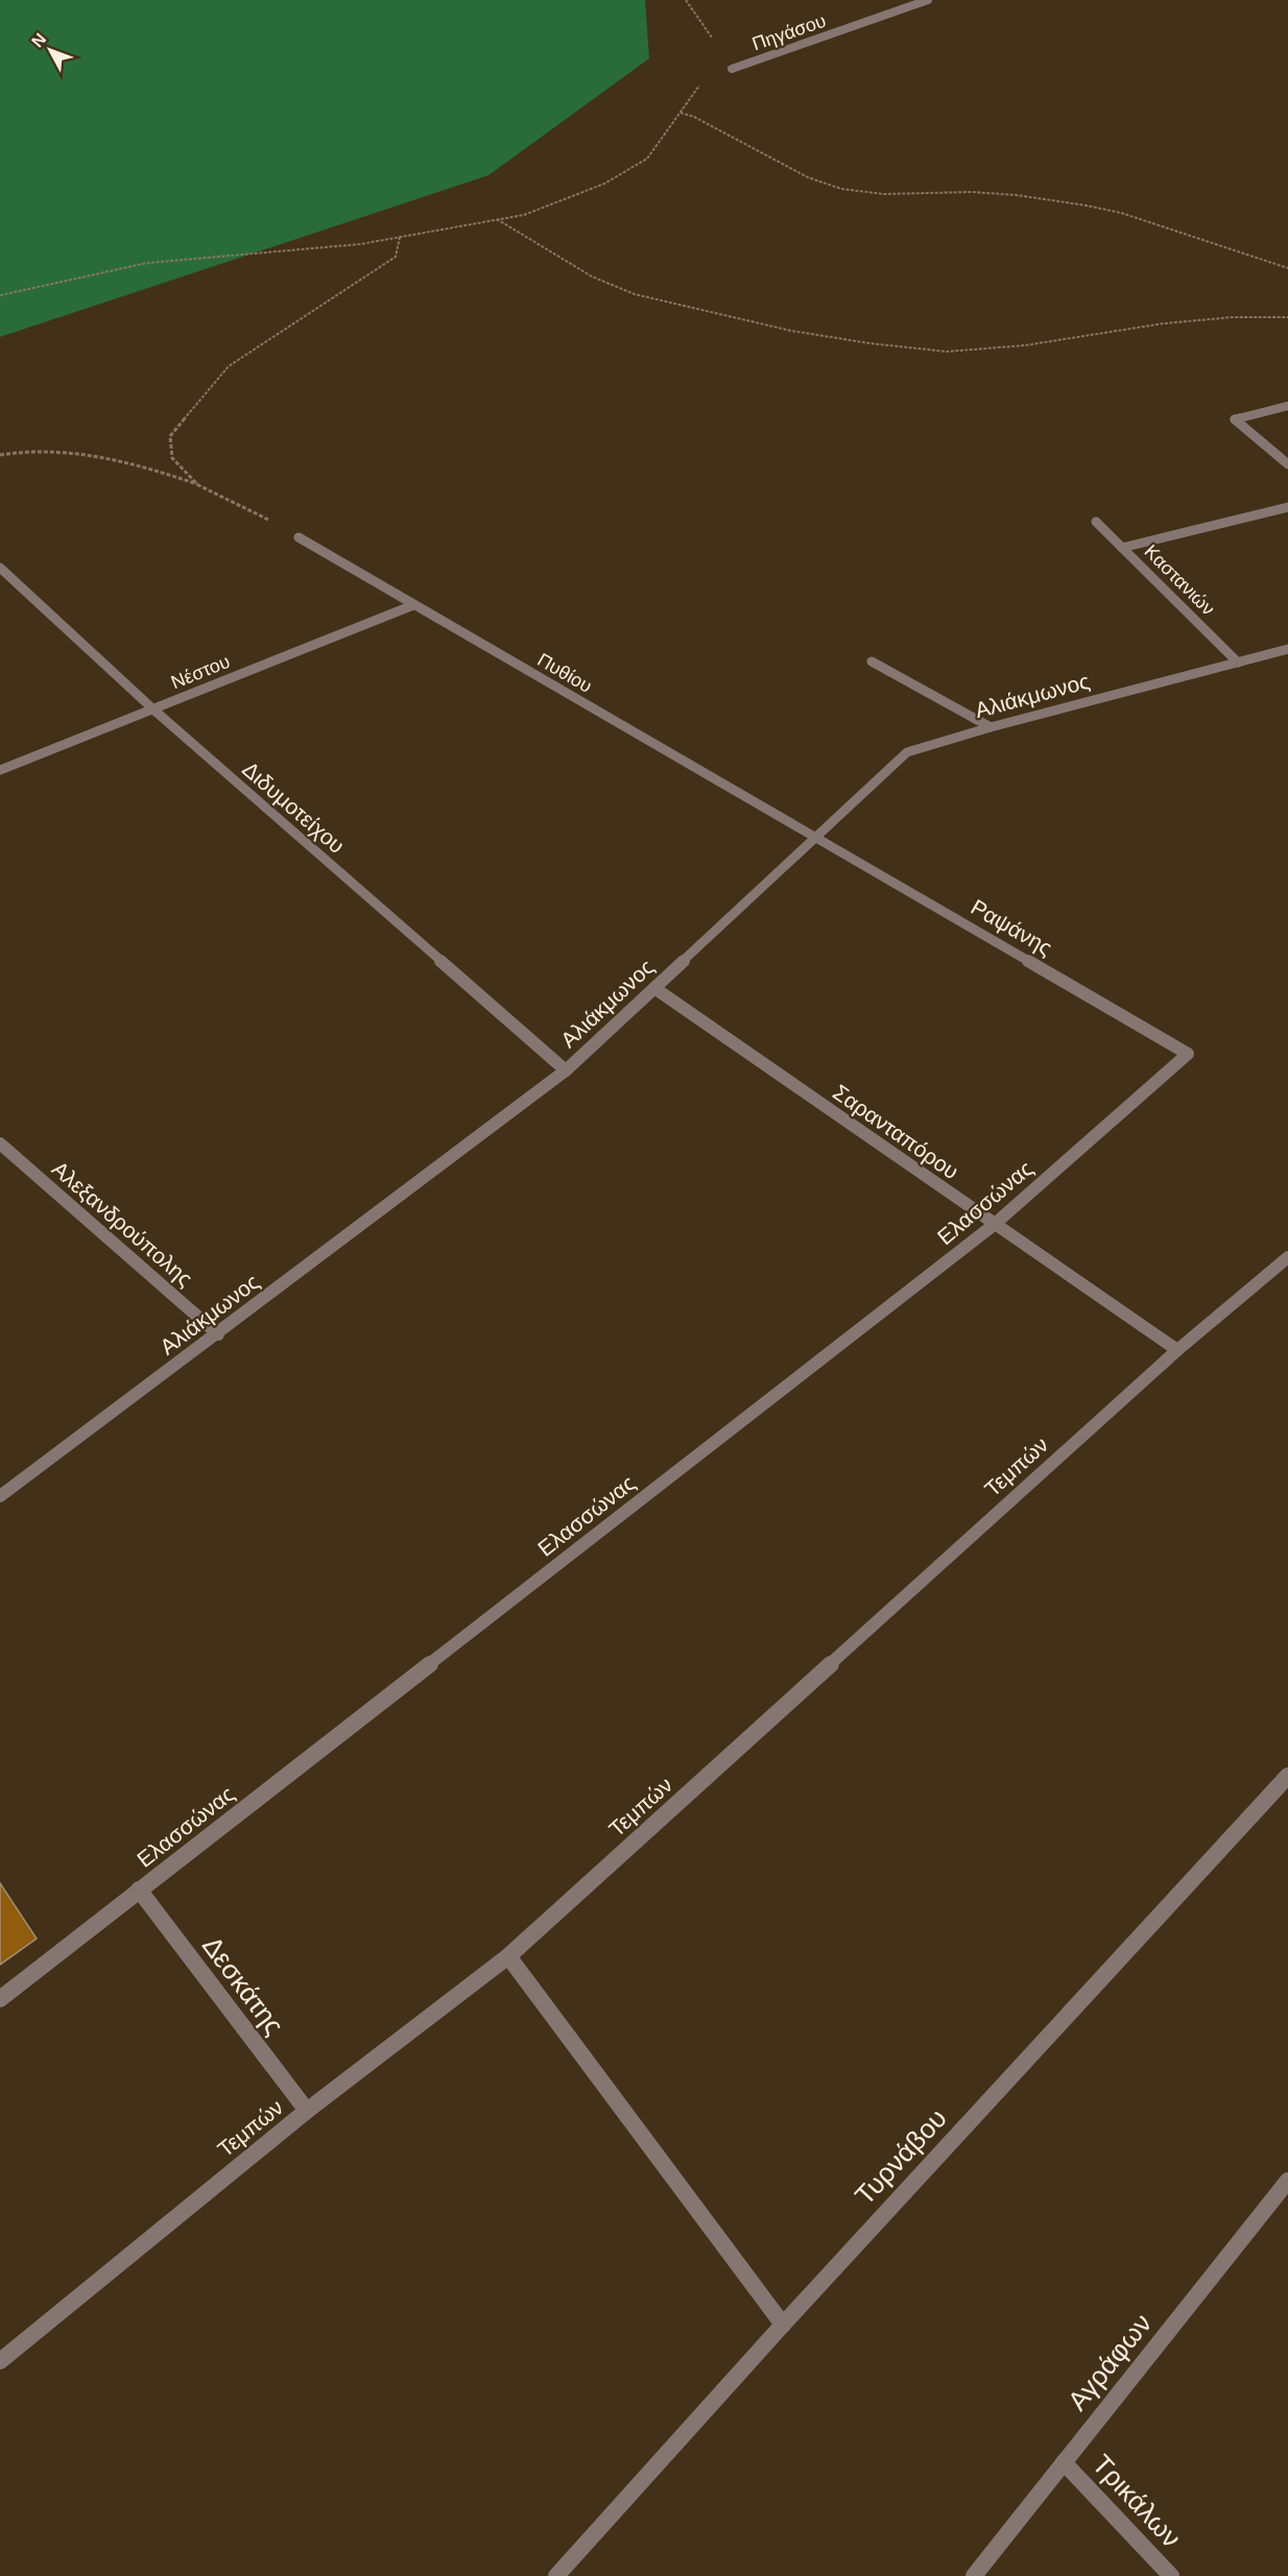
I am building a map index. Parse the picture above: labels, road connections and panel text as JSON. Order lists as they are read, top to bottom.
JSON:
{
  "streets": {
    "street": [
      "Πηγάσου",
      "Καστανιών",
      "Νέστου",
      "Πυθίου",
      "Αλιάκμωνος",
      "Διδυμοτείχου",
      "Ραψάνης",
      "Σαρανταπόρου",
      "Ελασσώνας",
      "Αλεξανδρούπολης",
      "Τεμπών",
      "Δεσκάτης",
      "Τυρνάβου",
      "Αγράφων",
      "Τρικάλων"
    ]
  },
  "crossings": [
    ["Καστανιών", "Αλιάκμωνος"],
    ["Νέστου", "Πυθίου"],
    ["Νέστου", "Διδυμοτείχου"],
    ["Πυθίου", "Αλιάκμωνος"],
    ["Πυθίου", "Ραψάνης"],
    ["Αλιάκμωνος", "Διδυμοτείχου"],
    ["Αλιάκμωνος", "Ραψάνης"],
    ["Αλιάκμωνος", "Σαρανταπόρου"],
    ["Αλιάκμωνος", "Αλεξανδρούπολης"],
    ["Ραψάνης", "Ελασσώνας"],
    ["Σαρανταπόρου", "Ελασσώνας"],
    ["Σαρανταπόρου", "Τεμπών"],
    ["Ελασσώνας", "Δεσκάτης"],
    ["Τεμπών", "Δεσκάτης"],
    ["Αγράφων", "Τρικάλων"]
  ],
  "north": "top left"
}
